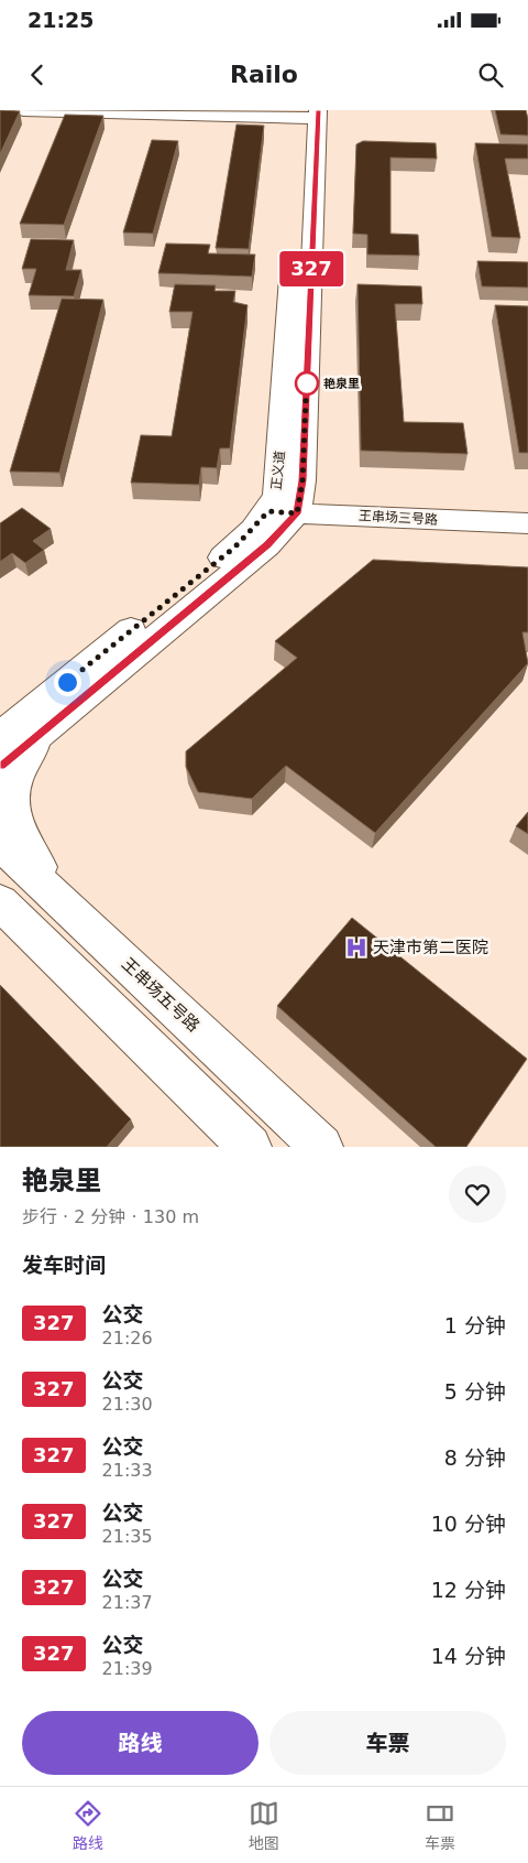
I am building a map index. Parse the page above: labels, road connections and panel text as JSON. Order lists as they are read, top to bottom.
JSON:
{
  "streets": {
    "street": ["正义道", "王串场三号路", "王串场五号路"]
  },
  "crossings": [
    ["正义道", "王串场三号路"]
  ],
  "places": {
    "other": ["艳泉里"],
    "hospital": ["天津市第二医院"]
  },
  "lines": ["bus line 327"],
  "page": {
    "status": "21:25",
    "header": "Railo",
    "on_map": "327",
    "heading": [
      ["艳泉里", "步行 · 2 分钟 · 130 m"],
      "发车时间"
    ],
    "list": [
      {
        "mark": "327",
        "name": "公交",
        "note": "21:26",
        "value": "1 分钟"
      },
      {
        "mark": "327",
        "name": "公交",
        "note": "21:30",
        "value": "5 分钟"
      },
      {
        "mark": "327",
        "name": "公交",
        "note": "21:33",
        "value": "8 分钟"
      },
      {
        "mark": "327",
        "name": "公交",
        "note": "21:35",
        "value": "10 分钟"
      },
      {
        "mark": "327",
        "name": "公交",
        "note": "21:37",
        "value": "12 分钟"
      },
      {
        "mark": "327",
        "name": "公交",
        "note": "21:39",
        "value": "14 分钟"
      }
    ],
    "buttons": ["路线", "车票"],
    "tabs": ["路线", "地图", "车票"]
  }
}
